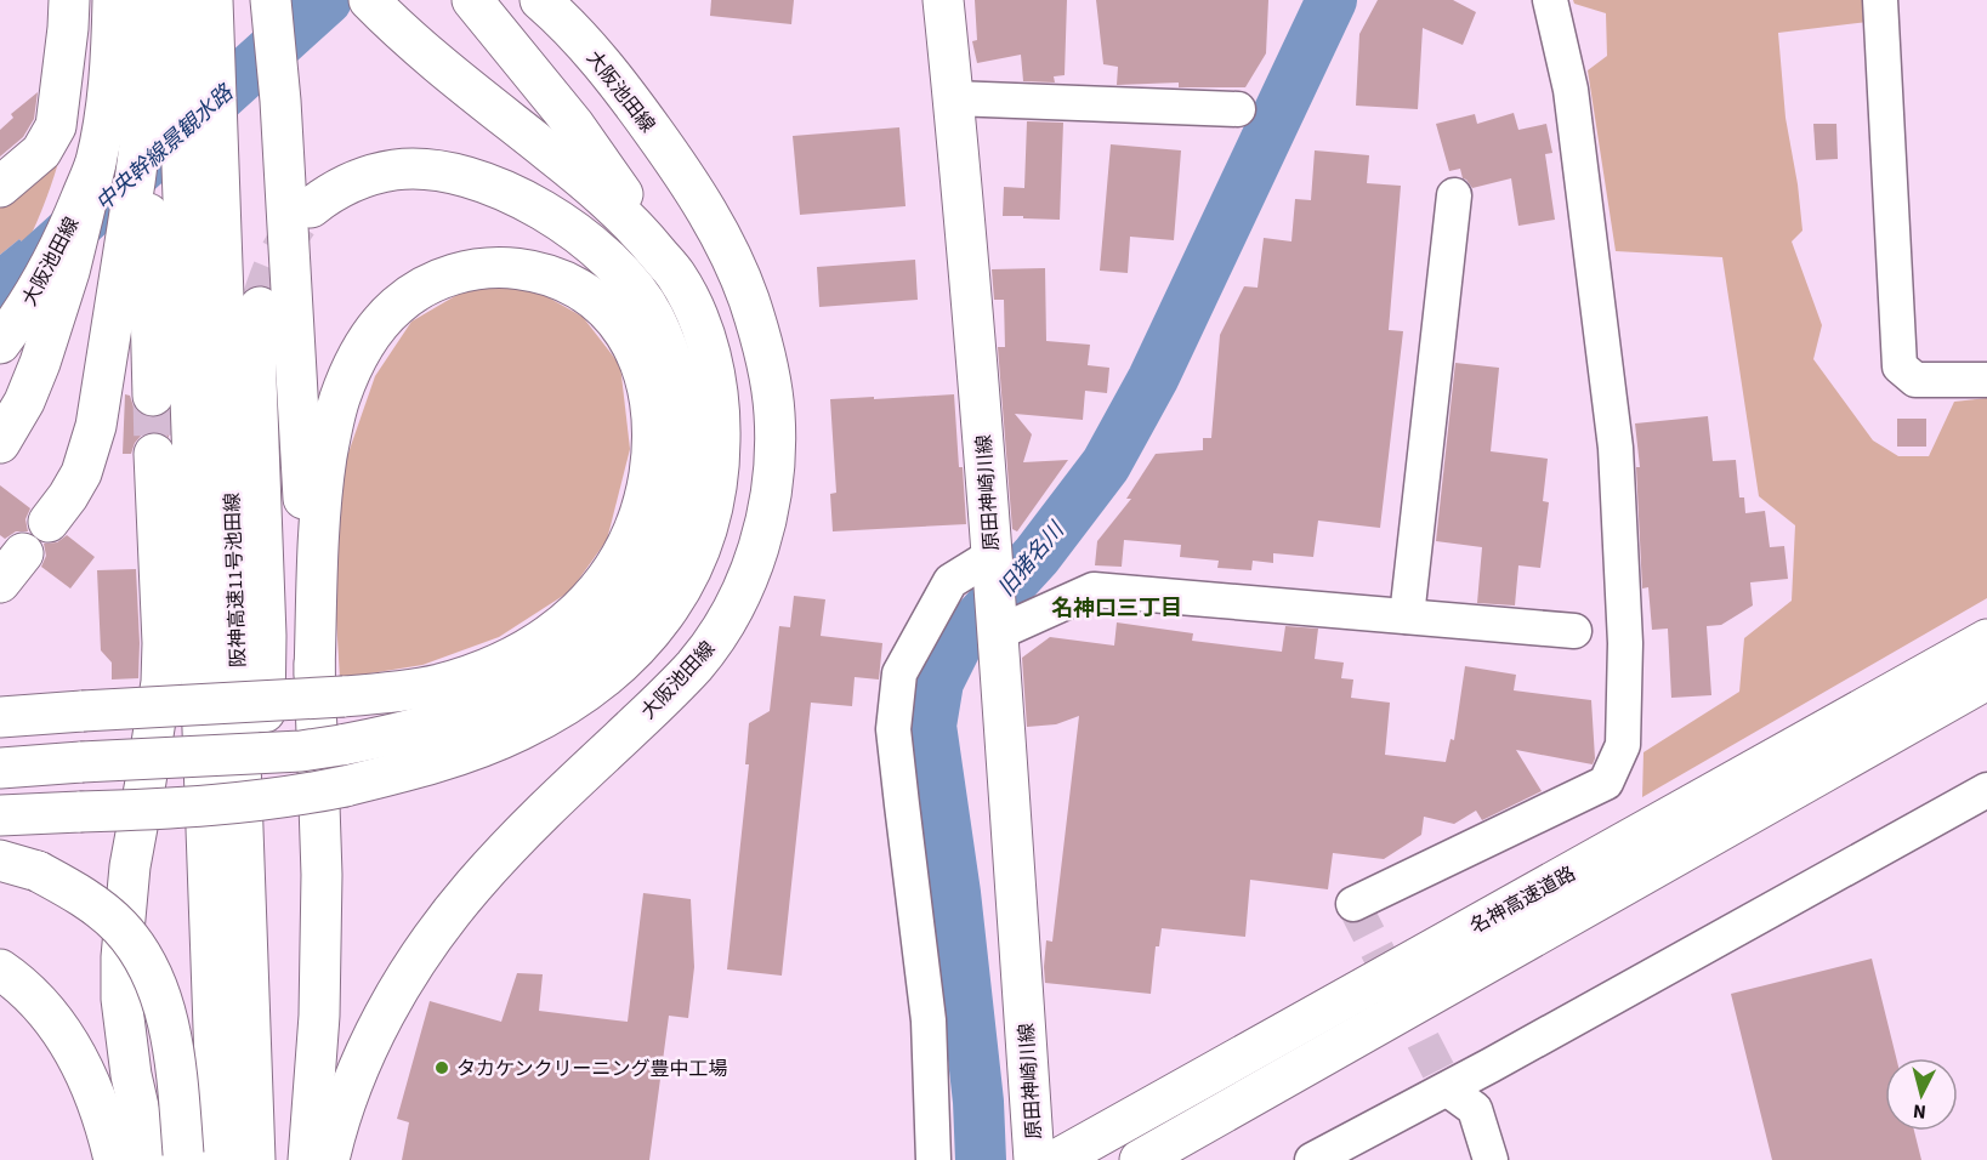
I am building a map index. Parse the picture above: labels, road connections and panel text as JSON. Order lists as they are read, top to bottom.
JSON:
{
  "streets": {
    "main road": [
      "大阪池田線",
      "原田神崎川線",
      "阪神高速11号池田線",
      "名神高速道路"
    ]
  },
  "crossings": [
    ["原田神崎川線", "名神高速道路"]
  ],
  "districts": ["名神口三丁目"],
  "water": ["中央幹線景観水路", "旧猪名川"],
  "places": ["タカケンクリーニング豊中工場"],
  "north": "bottom"
}
